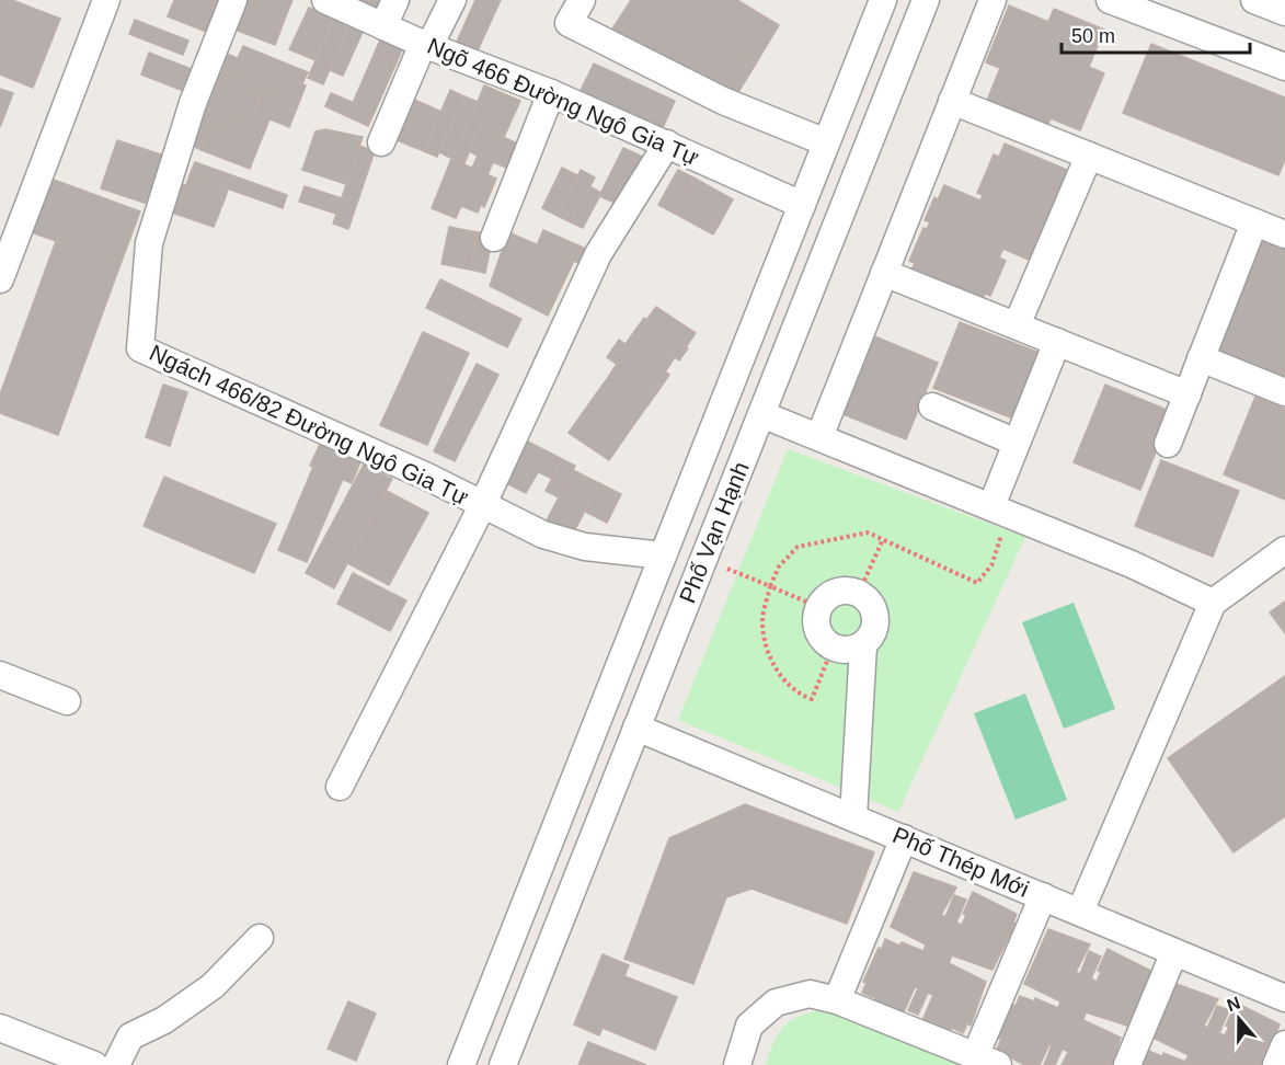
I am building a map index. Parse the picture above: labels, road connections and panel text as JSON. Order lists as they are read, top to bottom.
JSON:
{
  "streets": {
    "street": [
      "Ngõ 466 Đường Ngô Gia Tự",
      "Ngách 466/82 Đường Ngô Gia Tự",
      "Phố Vạn Hạnh",
      "Phố Thép Mới"
    ]
  },
  "crossings": [
    ["Ngõ 466 Đường Ngô Gia Tự", "Phố Vạn Hạnh"],
    ["Phố Vạn Hạnh", "Phố Thép Mới"]
  ],
  "scale_bar": "50 m",
  "north": "top"
}
